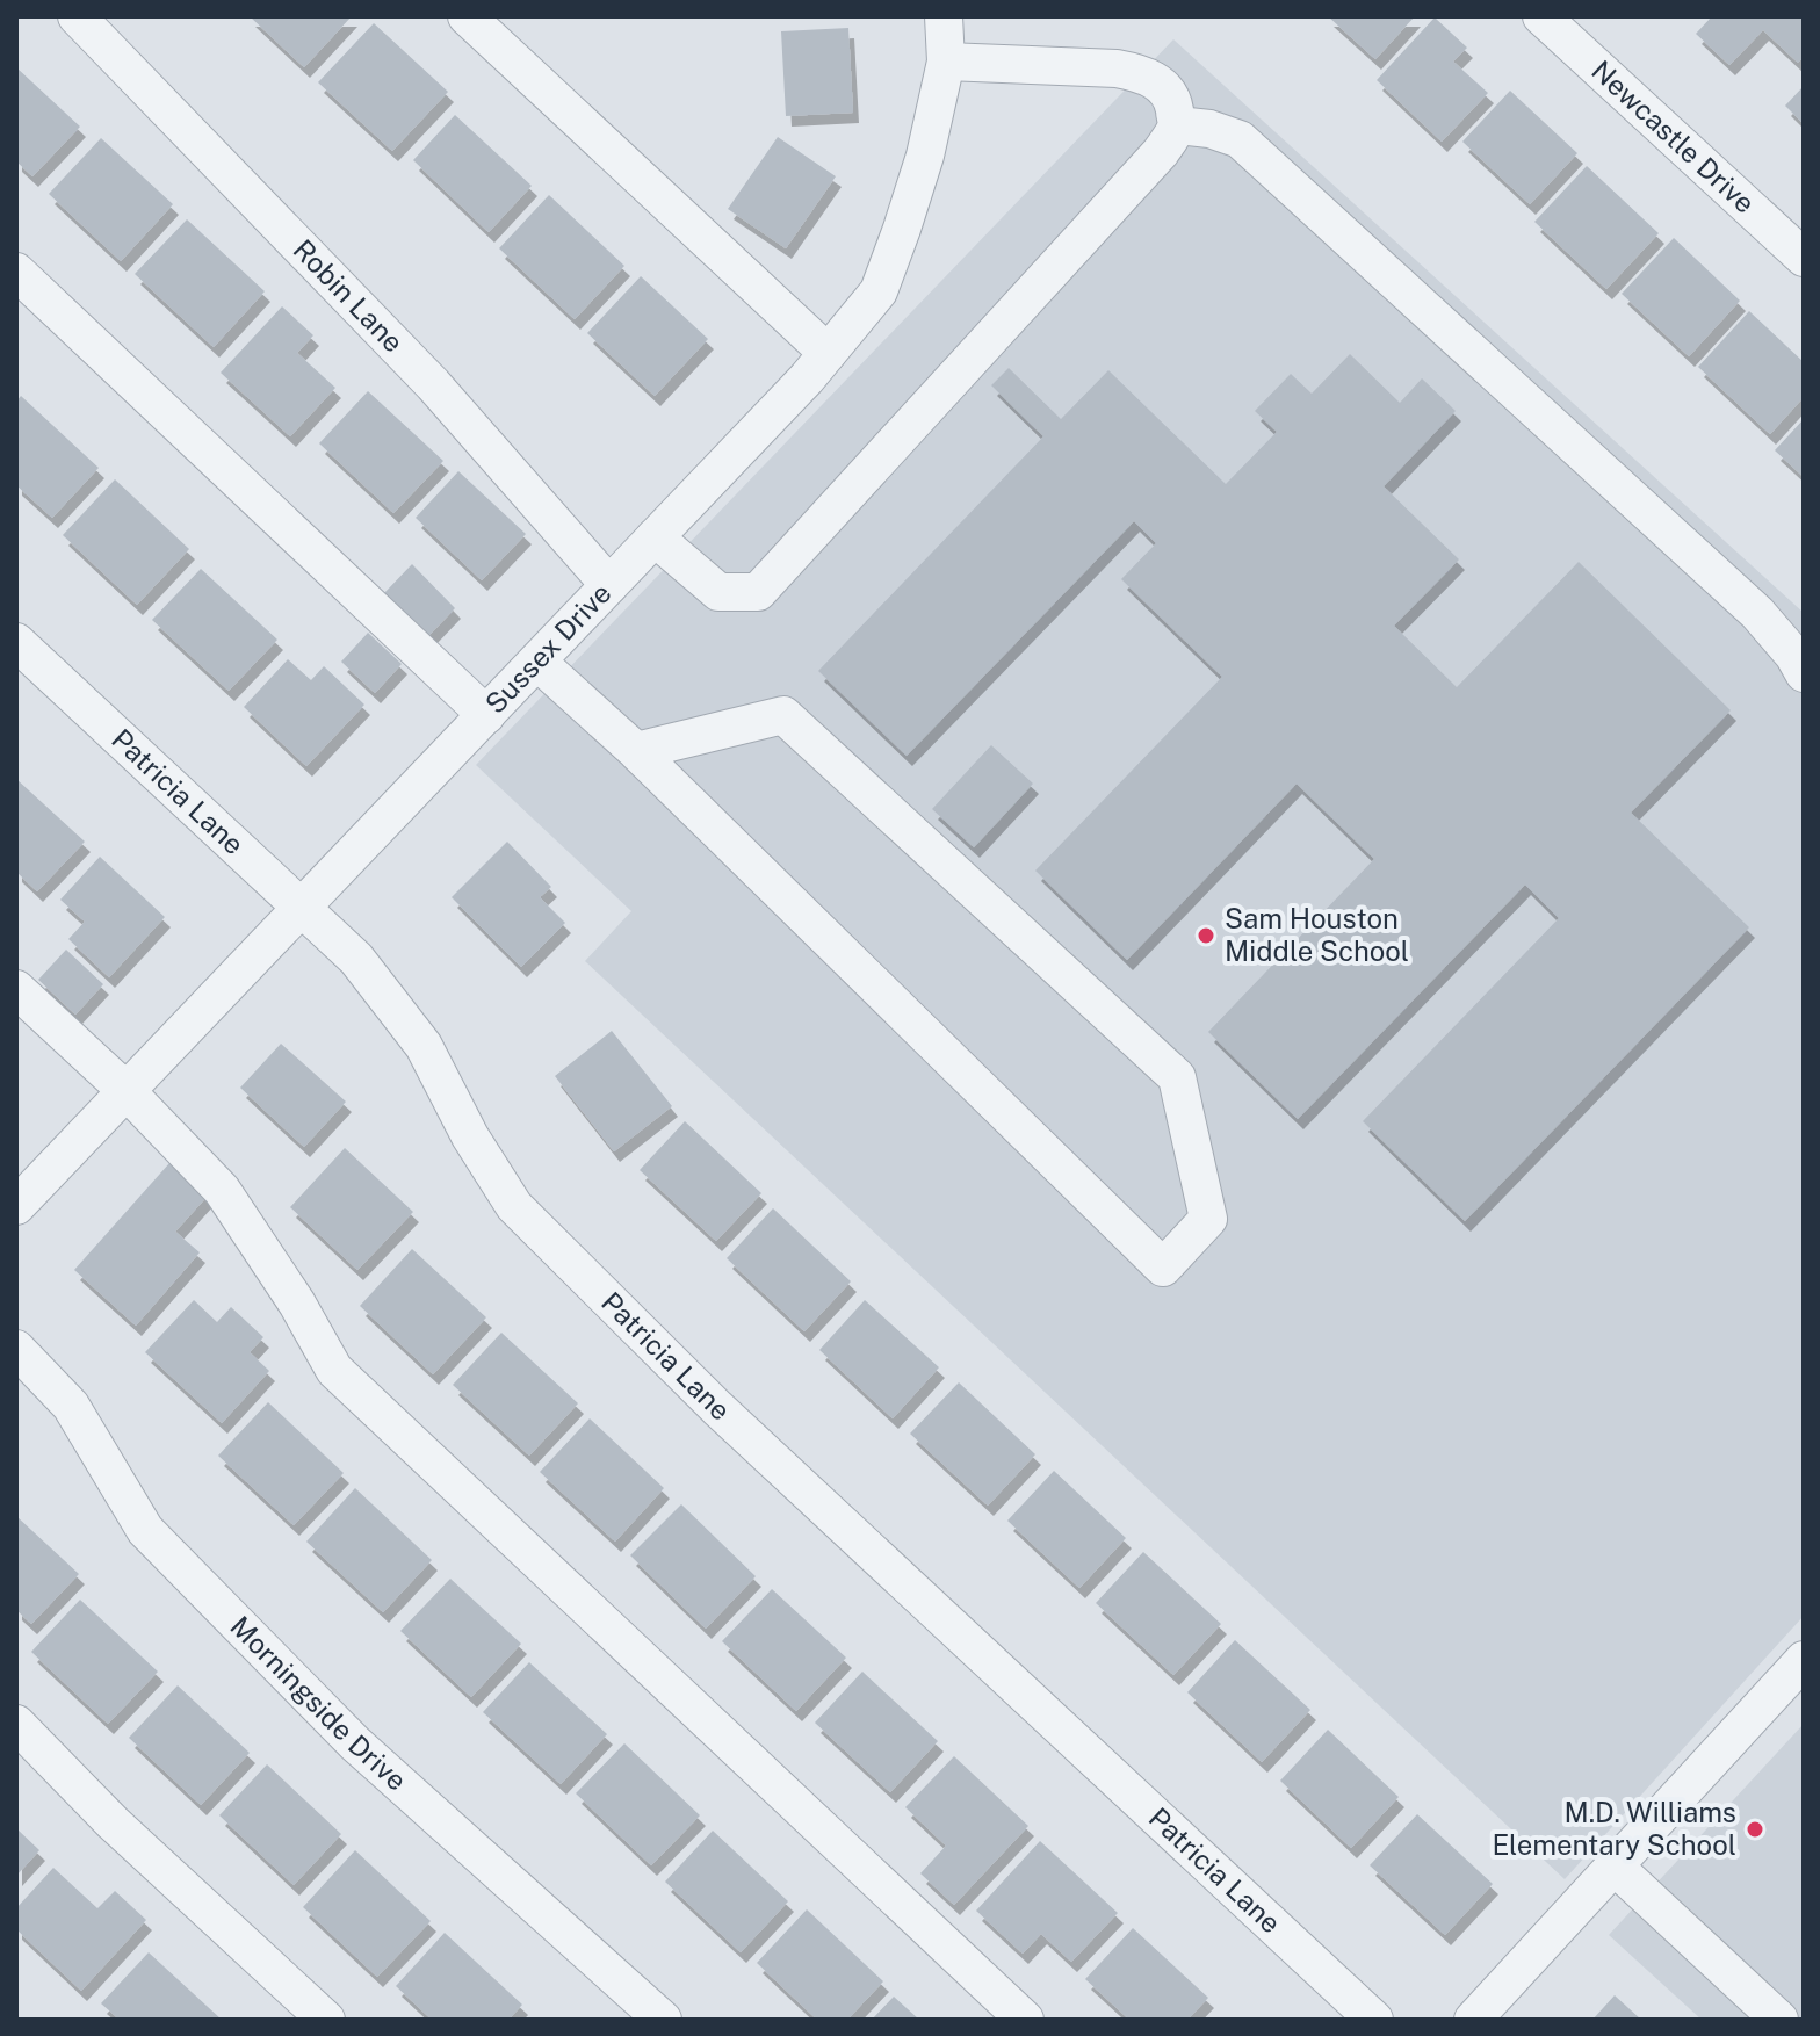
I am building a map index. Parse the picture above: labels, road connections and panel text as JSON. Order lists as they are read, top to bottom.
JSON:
{
  "streets": {
    "street": [
      "Newcastle Drive",
      "Robin Lane",
      "Sussex Drive",
      "Patricia Lane",
      "Morningside Drive"
    ]
  },
  "crossings": [
    ["Robin Lane", "Sussex Drive"],
    ["Sussex Drive", "Patricia Lane"]
  ],
  "places": ["Sam Houston Middle School", "M.D. Williams Elementary School"]
}
